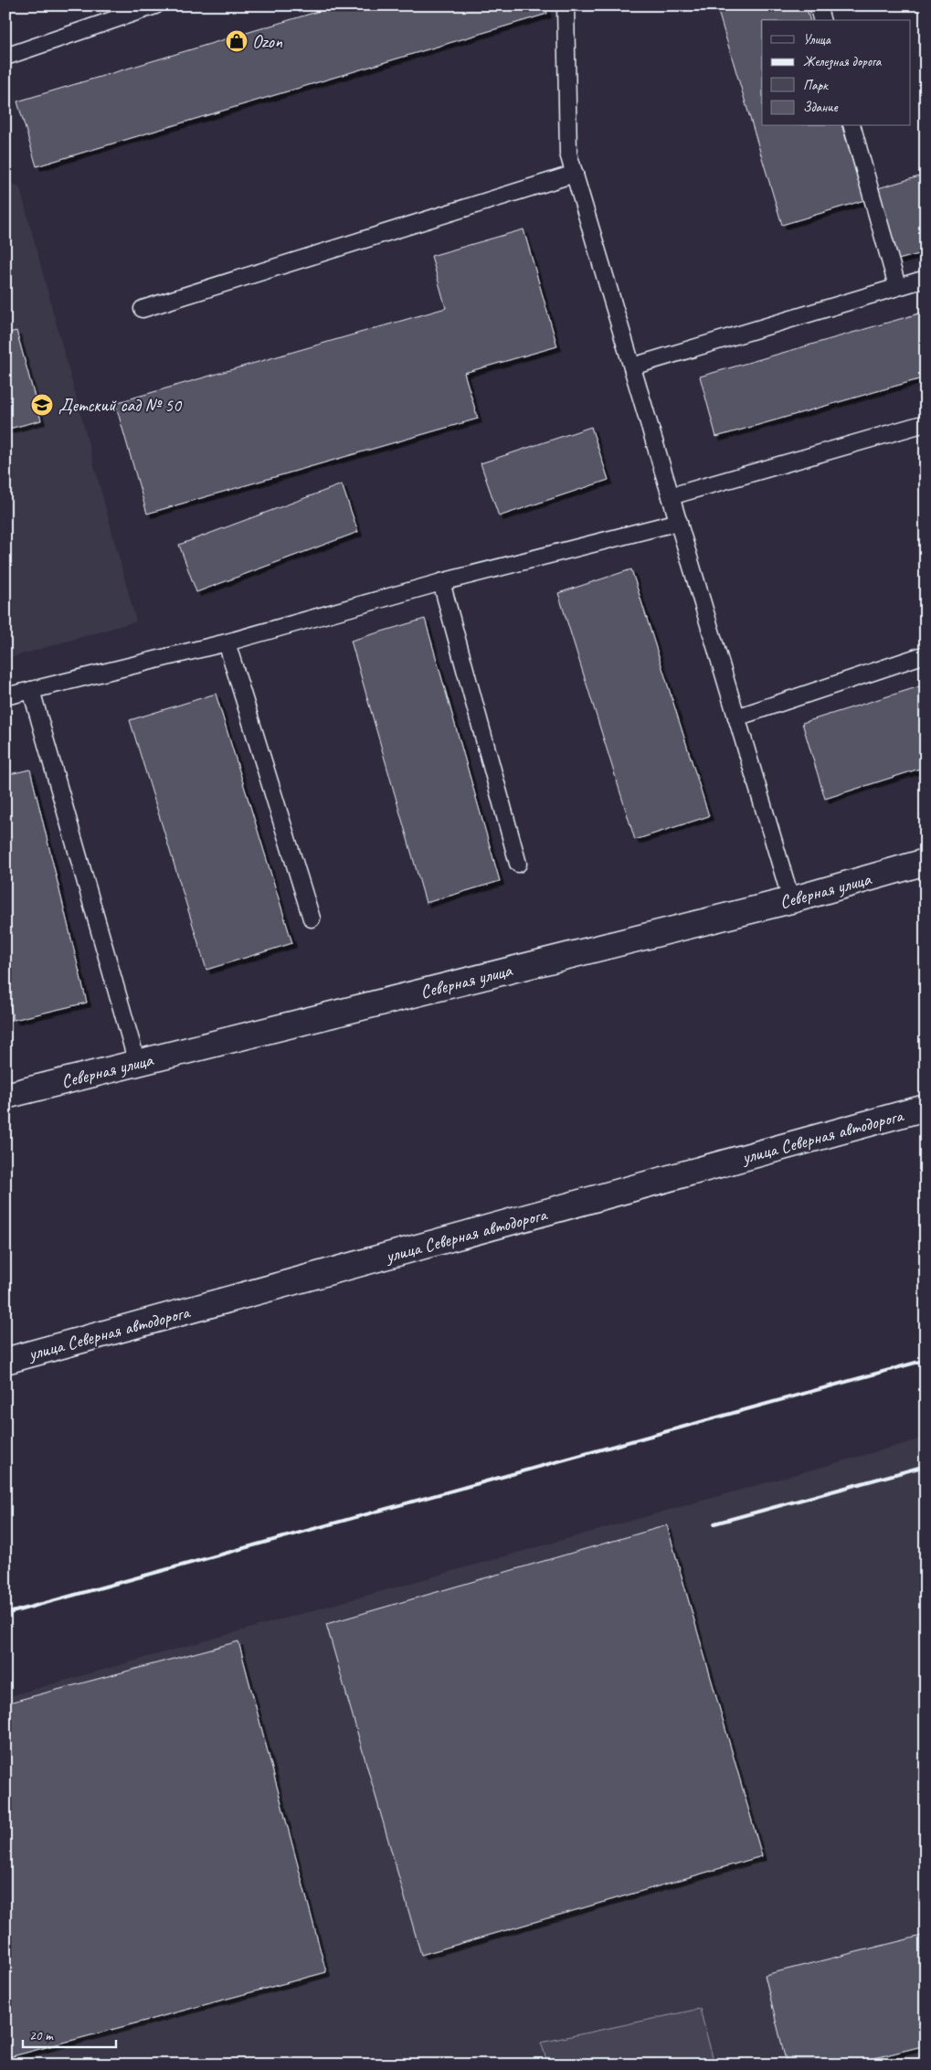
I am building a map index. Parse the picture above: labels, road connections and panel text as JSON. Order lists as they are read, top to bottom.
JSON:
{
  "streets": {
    "street": ["Северная улица", "улица Северная автодорога"]
  },
  "places": {
    "shop": ["Ozon"],
    "school or university": ["Детский сад № 50"]
  },
  "legend": [
    "Улица",
    "Железная дорога",
    "Парк",
    "Здание"
  ],
  "scale_bar": "20 m"
}
